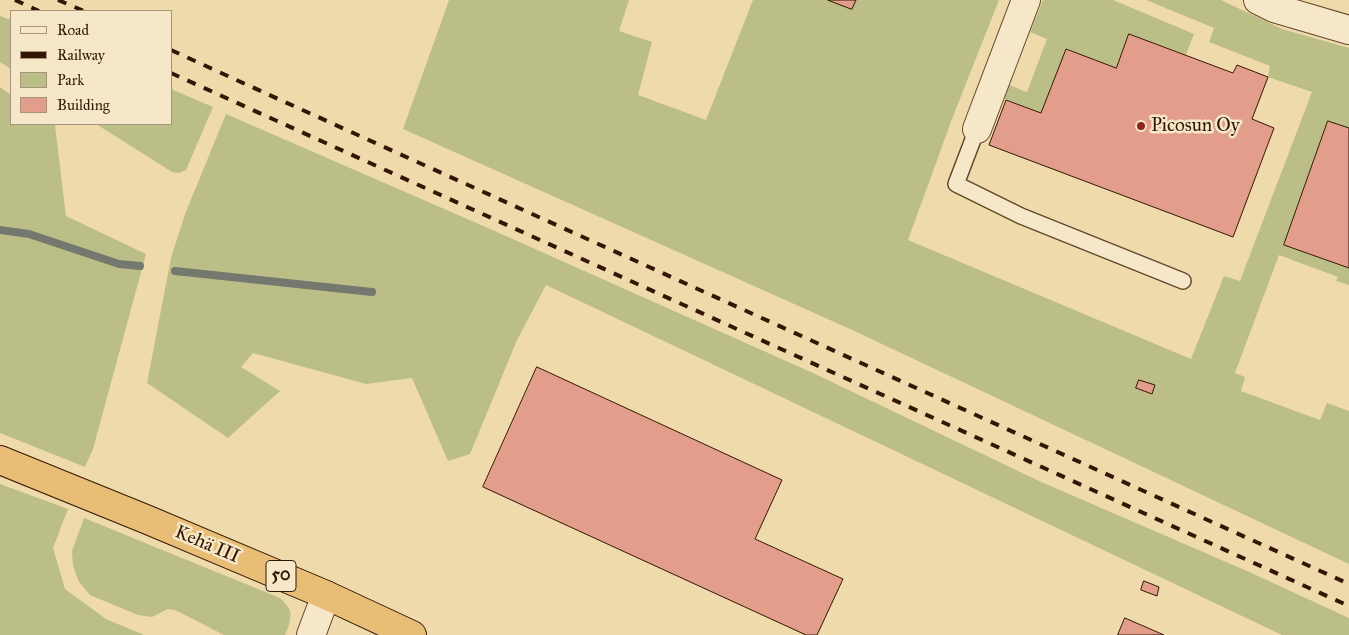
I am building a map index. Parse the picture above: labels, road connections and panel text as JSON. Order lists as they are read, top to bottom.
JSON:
{
  "streets": {
    "highway": ["Kehä III", "50"]
  },
  "places": ["Picosun Oy"],
  "legend": [
    "Road",
    "Railway",
    "Park",
    "Building"
  ]
}
